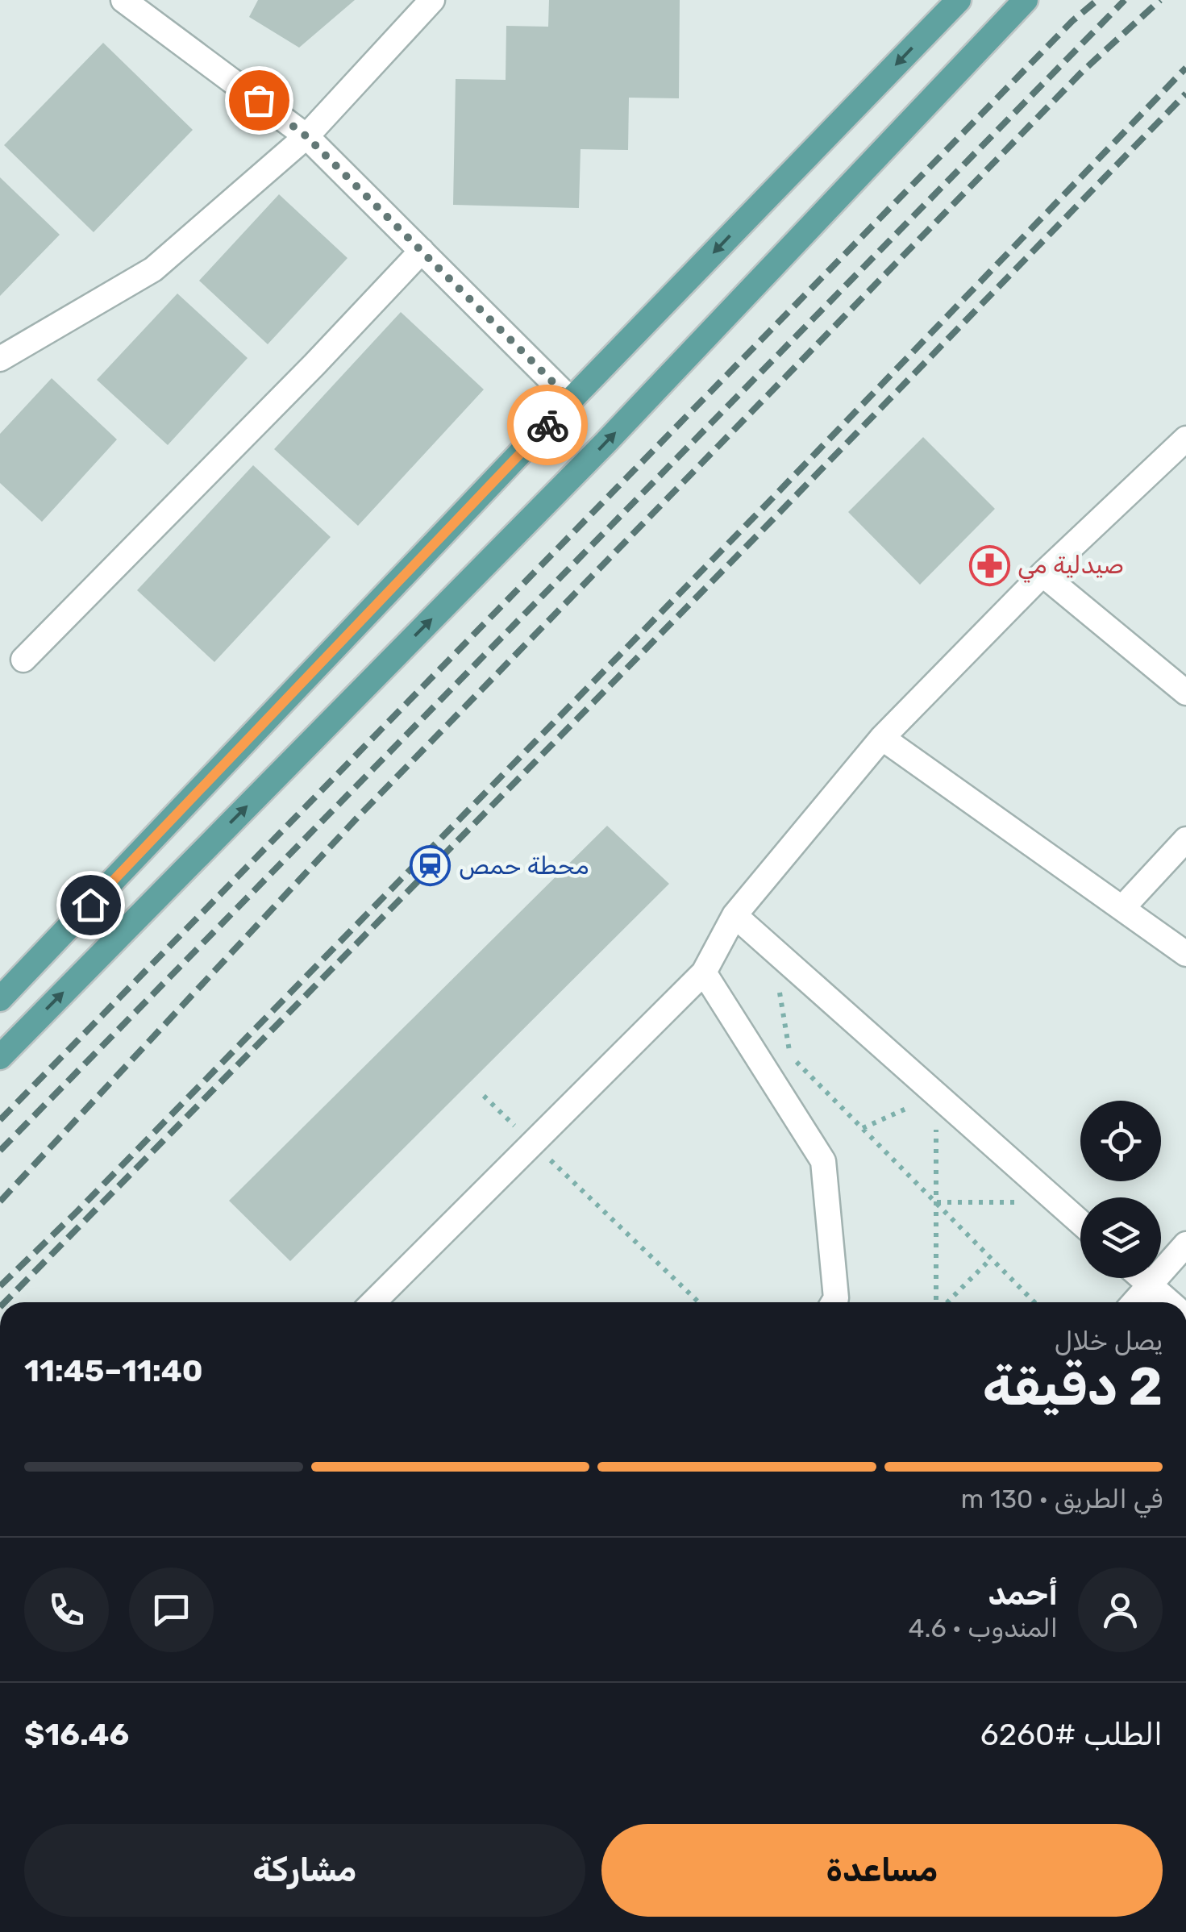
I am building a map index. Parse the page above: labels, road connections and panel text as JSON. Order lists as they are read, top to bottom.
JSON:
{
  "places": {
    "pharmacy": ["صيدلية مي"],
    "station": ["محطة حمص"]
  },
  "page": {
    "heading": ["2 دقيقة", "يصل خلال", "11:40–11:45"],
    "panel": [
      "أحمد",
      "المندوب · 4.6",
      "الطلب #6260",
      "$16.46"
    ],
    "bar": "في الطريق · 130 m",
    "buttons": ["مساعدة", "مشاركة"]
  }
}
